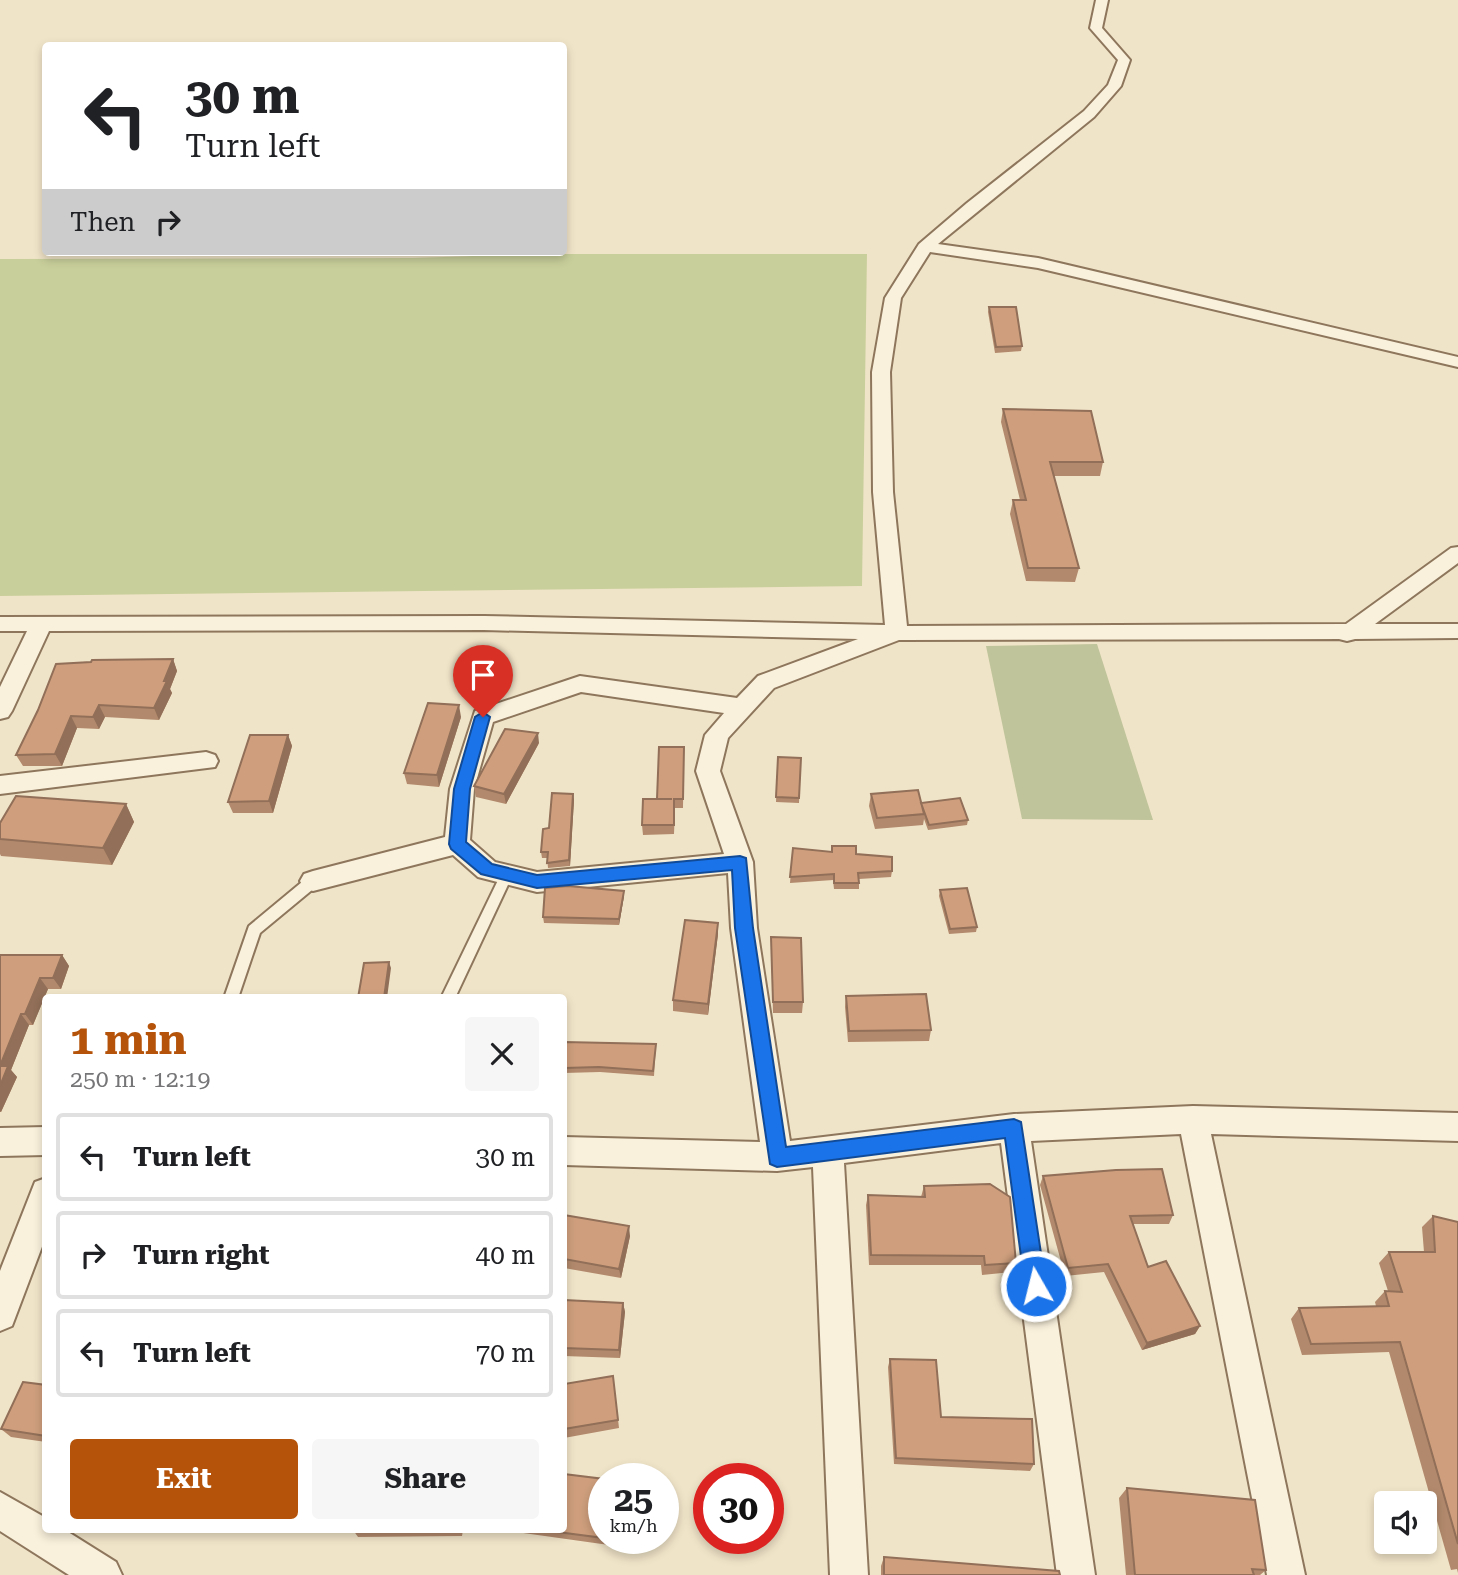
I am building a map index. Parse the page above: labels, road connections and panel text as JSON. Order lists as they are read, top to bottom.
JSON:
{
  "page": {
    "turn": ["30 m", "Turn left"],
    "then": "Then",
    "heading": ["1 min", "250 m · 12:19"],
    "list": [
      {
        "name": "Turn left",
        "value": "30 m"
      },
      {
        "name": "Turn right",
        "value": "40 m"
      },
      {
        "name": "Turn left",
        "value": "70 m"
      }
    ],
    "buttons": ["Exit", "Share"],
    "speed": "25 km/h",
    "limit": "30"
  }
}
